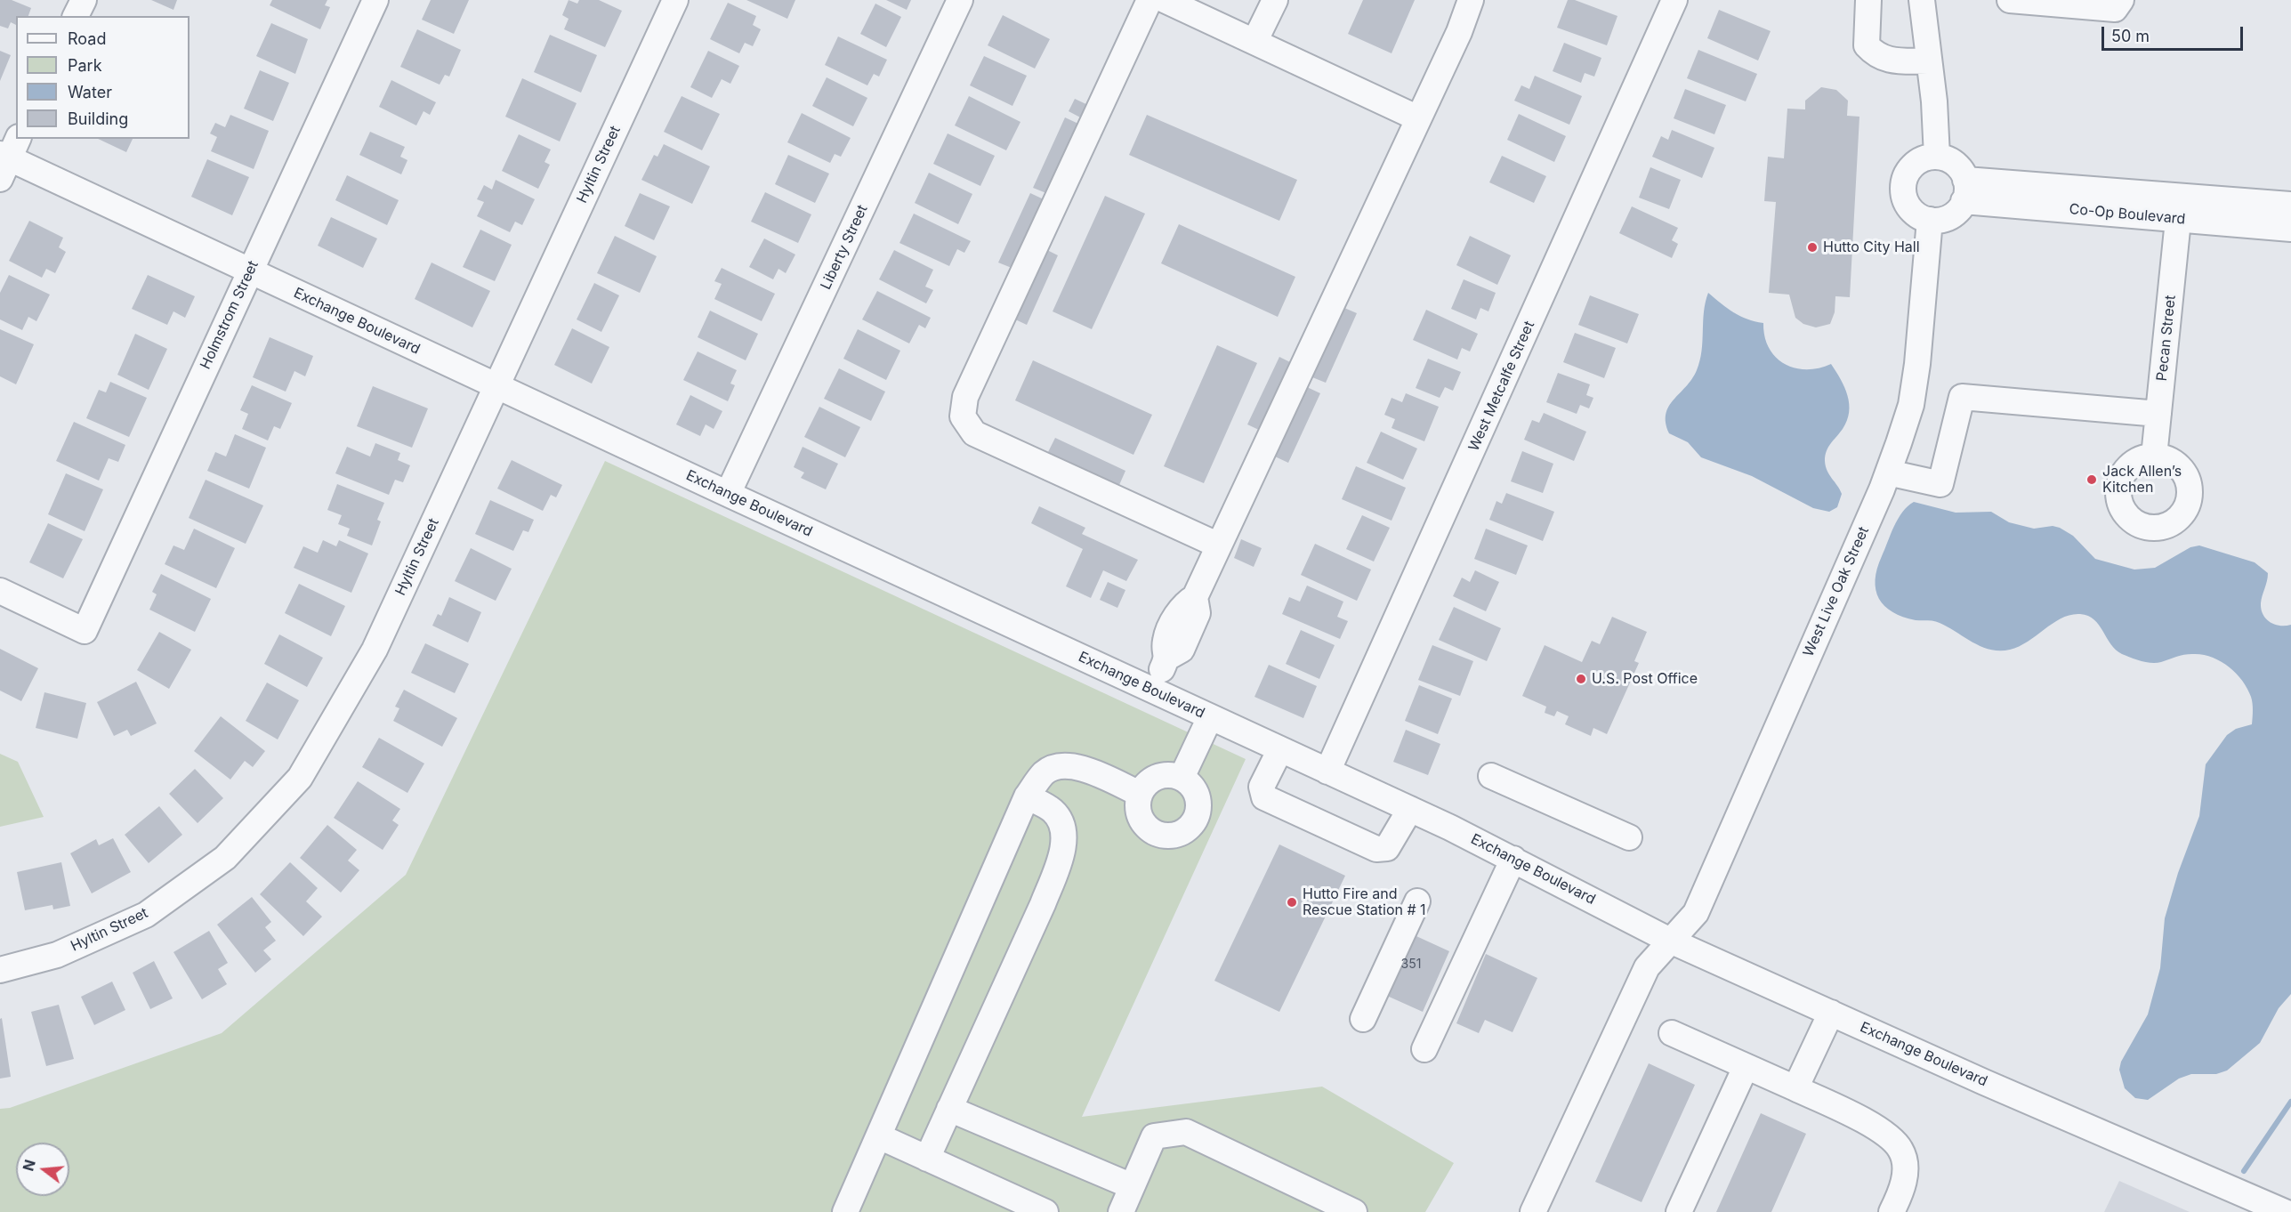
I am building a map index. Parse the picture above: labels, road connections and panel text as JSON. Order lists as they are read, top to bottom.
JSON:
{
  "streets": {
    "street": [
      "Hyltin Street",
      "Co-Op Boulevard",
      "Liberty Street",
      "Holmstrom Street",
      "Exchange Boulevard",
      "Pecan Street",
      "West Metcalfe Street",
      "West Live Oak Street"
    ]
  },
  "crossings": [
    ["Hyltin Street", "Exchange Boulevard"],
    ["Co-Op Boulevard", "Pecan Street"],
    ["Co-Op Boulevard", "West Live Oak Street"],
    ["Liberty Street", "Exchange Boulevard"],
    ["Holmstrom Street", "Exchange Boulevard"],
    ["Exchange Boulevard", "West Metcalfe Street"],
    ["Exchange Boulevard", "West Live Oak Street"]
  ],
  "places": [
    "Hutto City Hall",
    "Jack Allen’s Kitchen",
    "U.S. Post Office",
    "Hutto Fire and Rescue Station # 1"
  ],
  "house_numbers": ["351"],
  "legend": [
    "Road",
    "Park",
    "Water",
    "Building"
  ],
  "scale_bar": "50 m",
  "north": "left"
}
